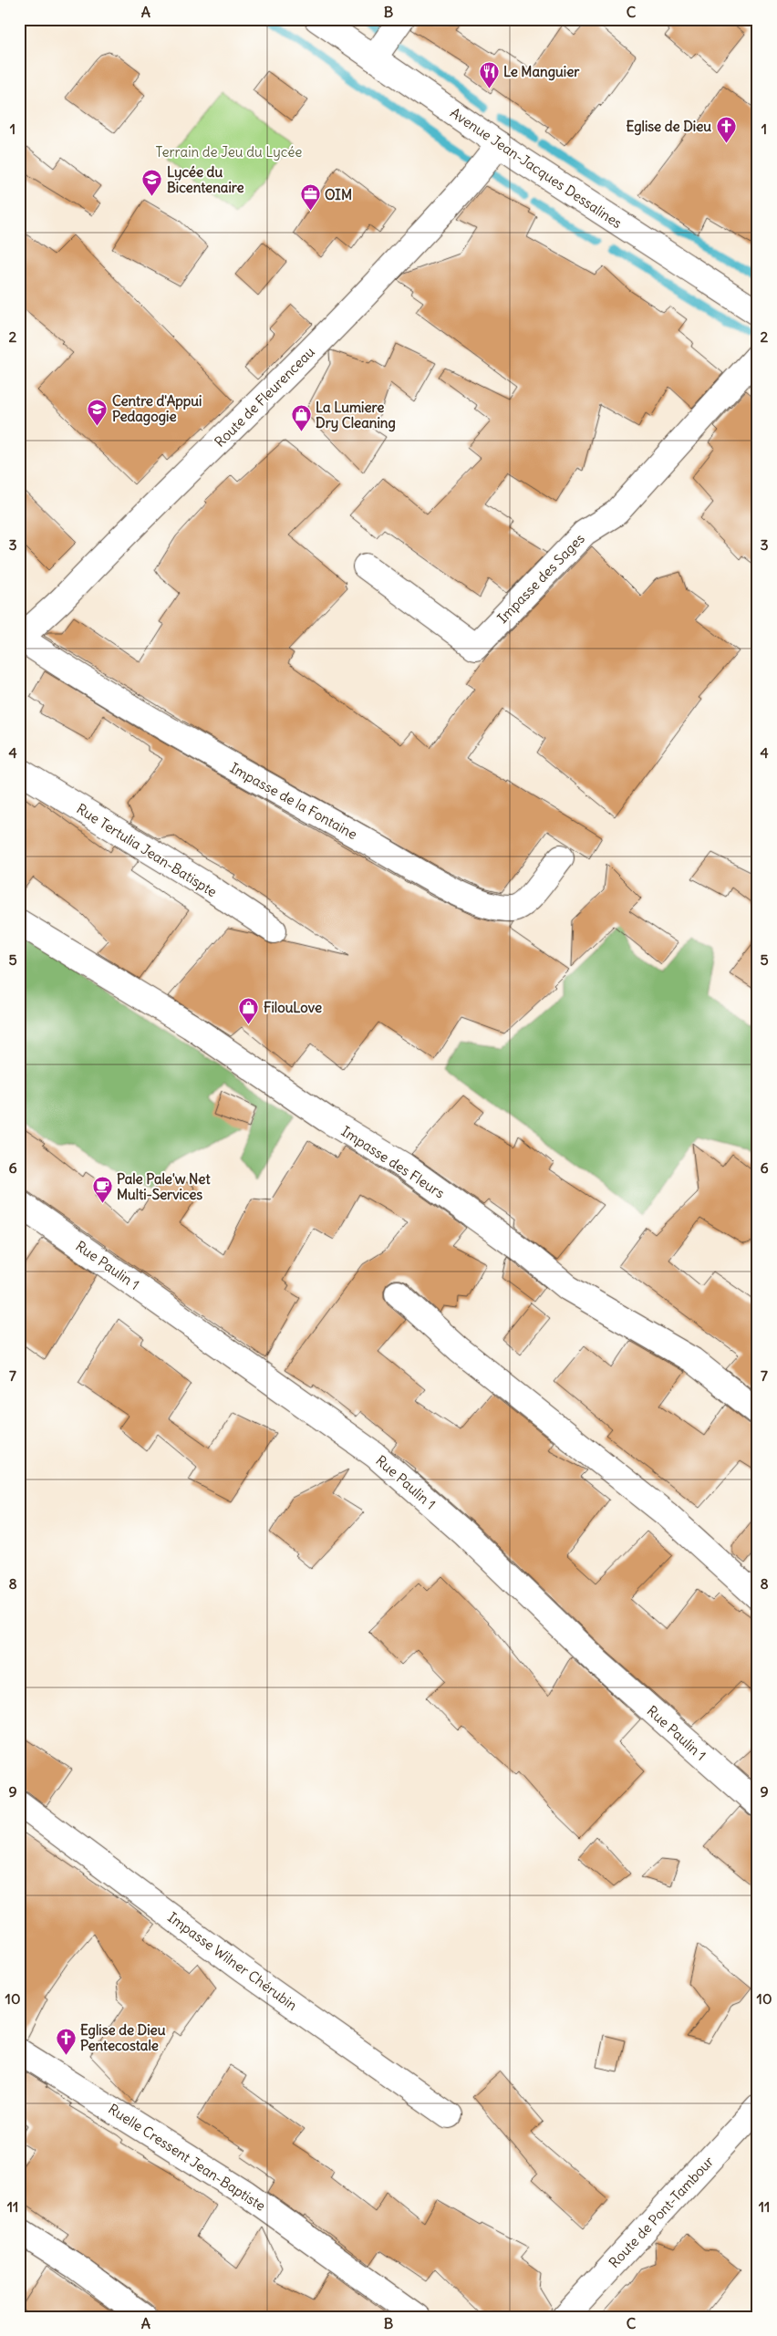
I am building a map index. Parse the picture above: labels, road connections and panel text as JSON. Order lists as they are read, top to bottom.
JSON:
{
  "streets": {
    "street": [
      "Avenue Jean-Jacques Dessalines",
      "Route de Fleurenceau",
      "Impasse des Sages",
      "Impasse de la Fontaine",
      "Rue Tertulia Jean-Batispte",
      "Impasse des Fleurs",
      "Rue Paulin 1",
      "Impasse Wilner Chérubin",
      "Ruelle Cressent Jean-Baptiste",
      "Route de Pont-Tambour"
    ]
  },
  "crossings": [
    ["Avenue Jean-Jacques Dessalines", "Route de Fleurenceau"],
    ["Route de Fleurenceau", "Impasse de la Fontaine"]
  ],
  "parks": ["Terrain de Jeu du Lycée"],
  "places": {
    "restaurant": ["Le Manguier"],
    "church": ["Eglise de Dieu", "Eglise de Dieu Pentecostale"],
    "school or university": ["Lycée du Bicentenaire", "Centre d'Appui Pedagogie"],
    "office": ["OIM"],
    "shop": ["La Lumiere Dry Cleaning", "FilouLove"],
    "cafe": ["Pale Pale'w Net Multi-Services"]
  },
  "grid": {
    "columns": ["A", "B", "C"],
    "rows": [
      "1",
      "2",
      "3",
      "4",
      "5",
      "6",
      "7",
      "8",
      "9",
      "10",
      "11"
    ]
  }
}
